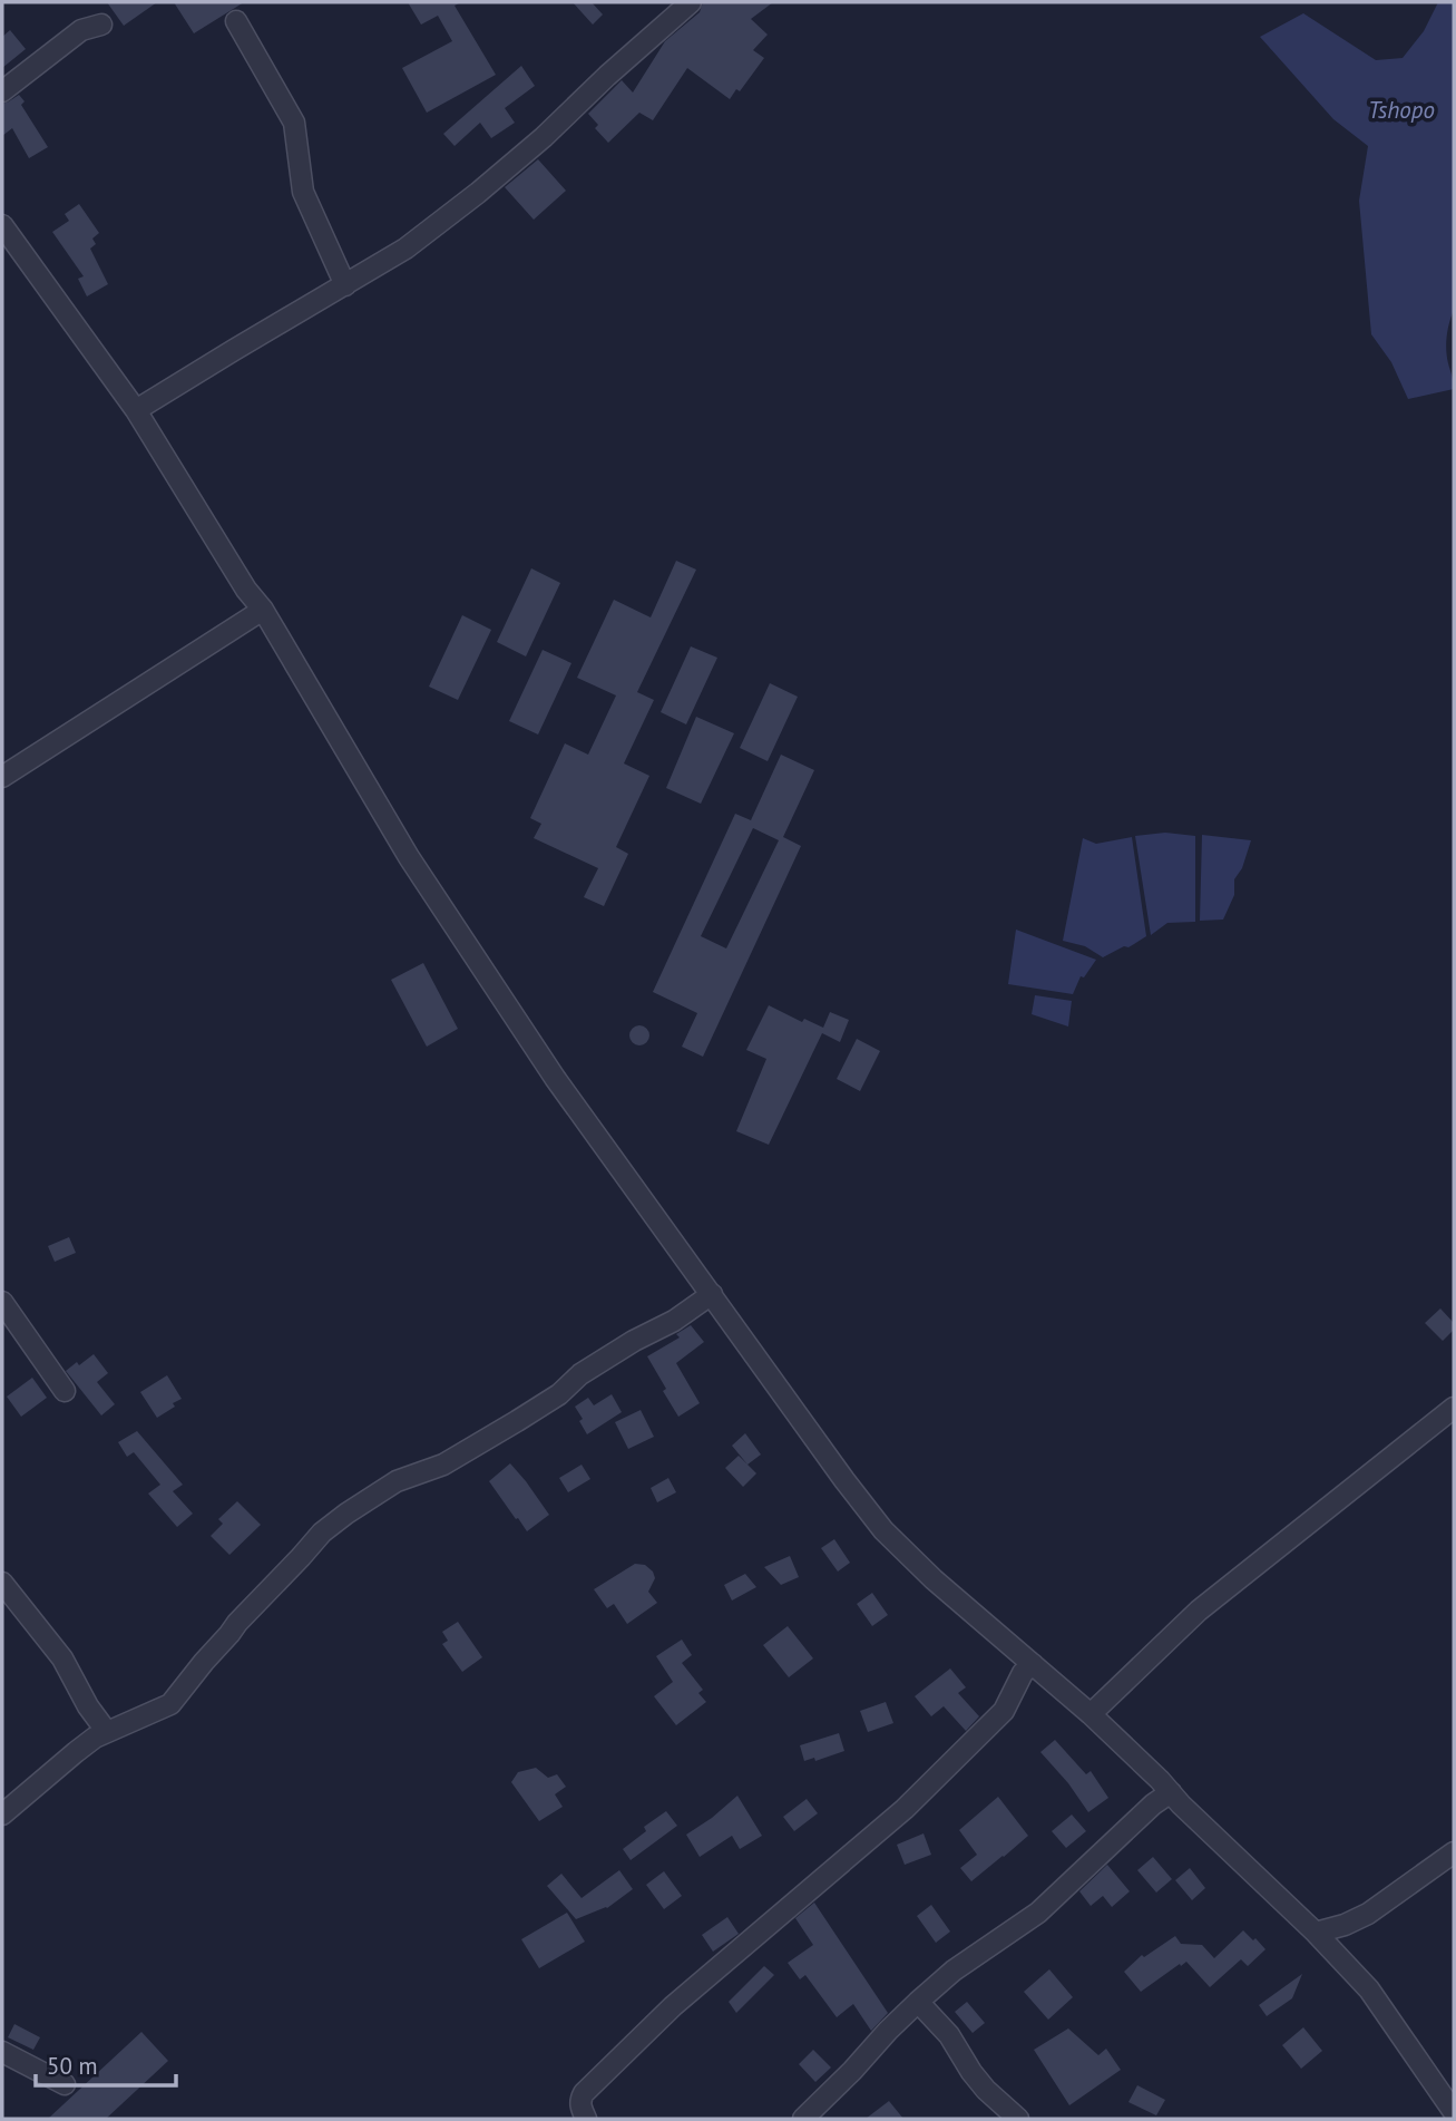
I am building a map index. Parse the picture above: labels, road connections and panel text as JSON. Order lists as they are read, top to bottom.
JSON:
{
  "water": ["Tshopo"],
  "scale_bar": "50 m"
}
